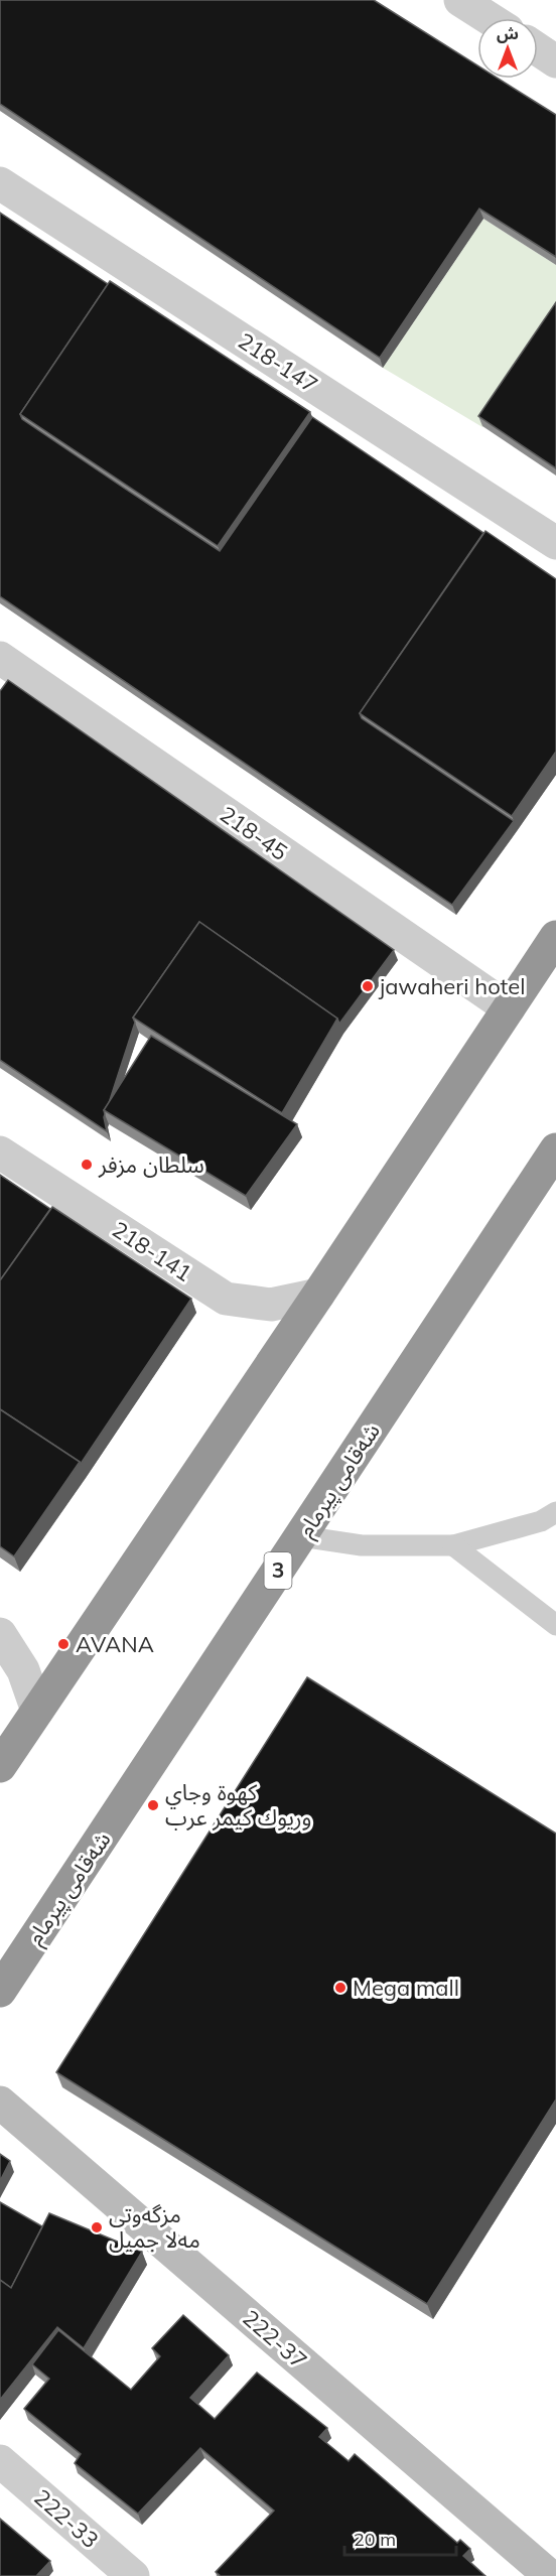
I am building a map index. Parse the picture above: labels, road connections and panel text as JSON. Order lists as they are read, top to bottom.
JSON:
{
  "streets": {
    "highway": ["شەقامی پیرمام", "3"],
    "street": [
      "218-147",
      "218-45",
      "218-141",
      "222-37",
      "222-33"
    ]
  },
  "places": [
    "jawaheri hotel",
    "سلطان مزفر",
    "AVANA",
    "كهوة وجاي وريوك كيمر عرب",
    "Mega mall",
    "مزگەوتی مەلا جمیل"
  ],
  "scale_bar": "20 m",
  "north": "top"
}
